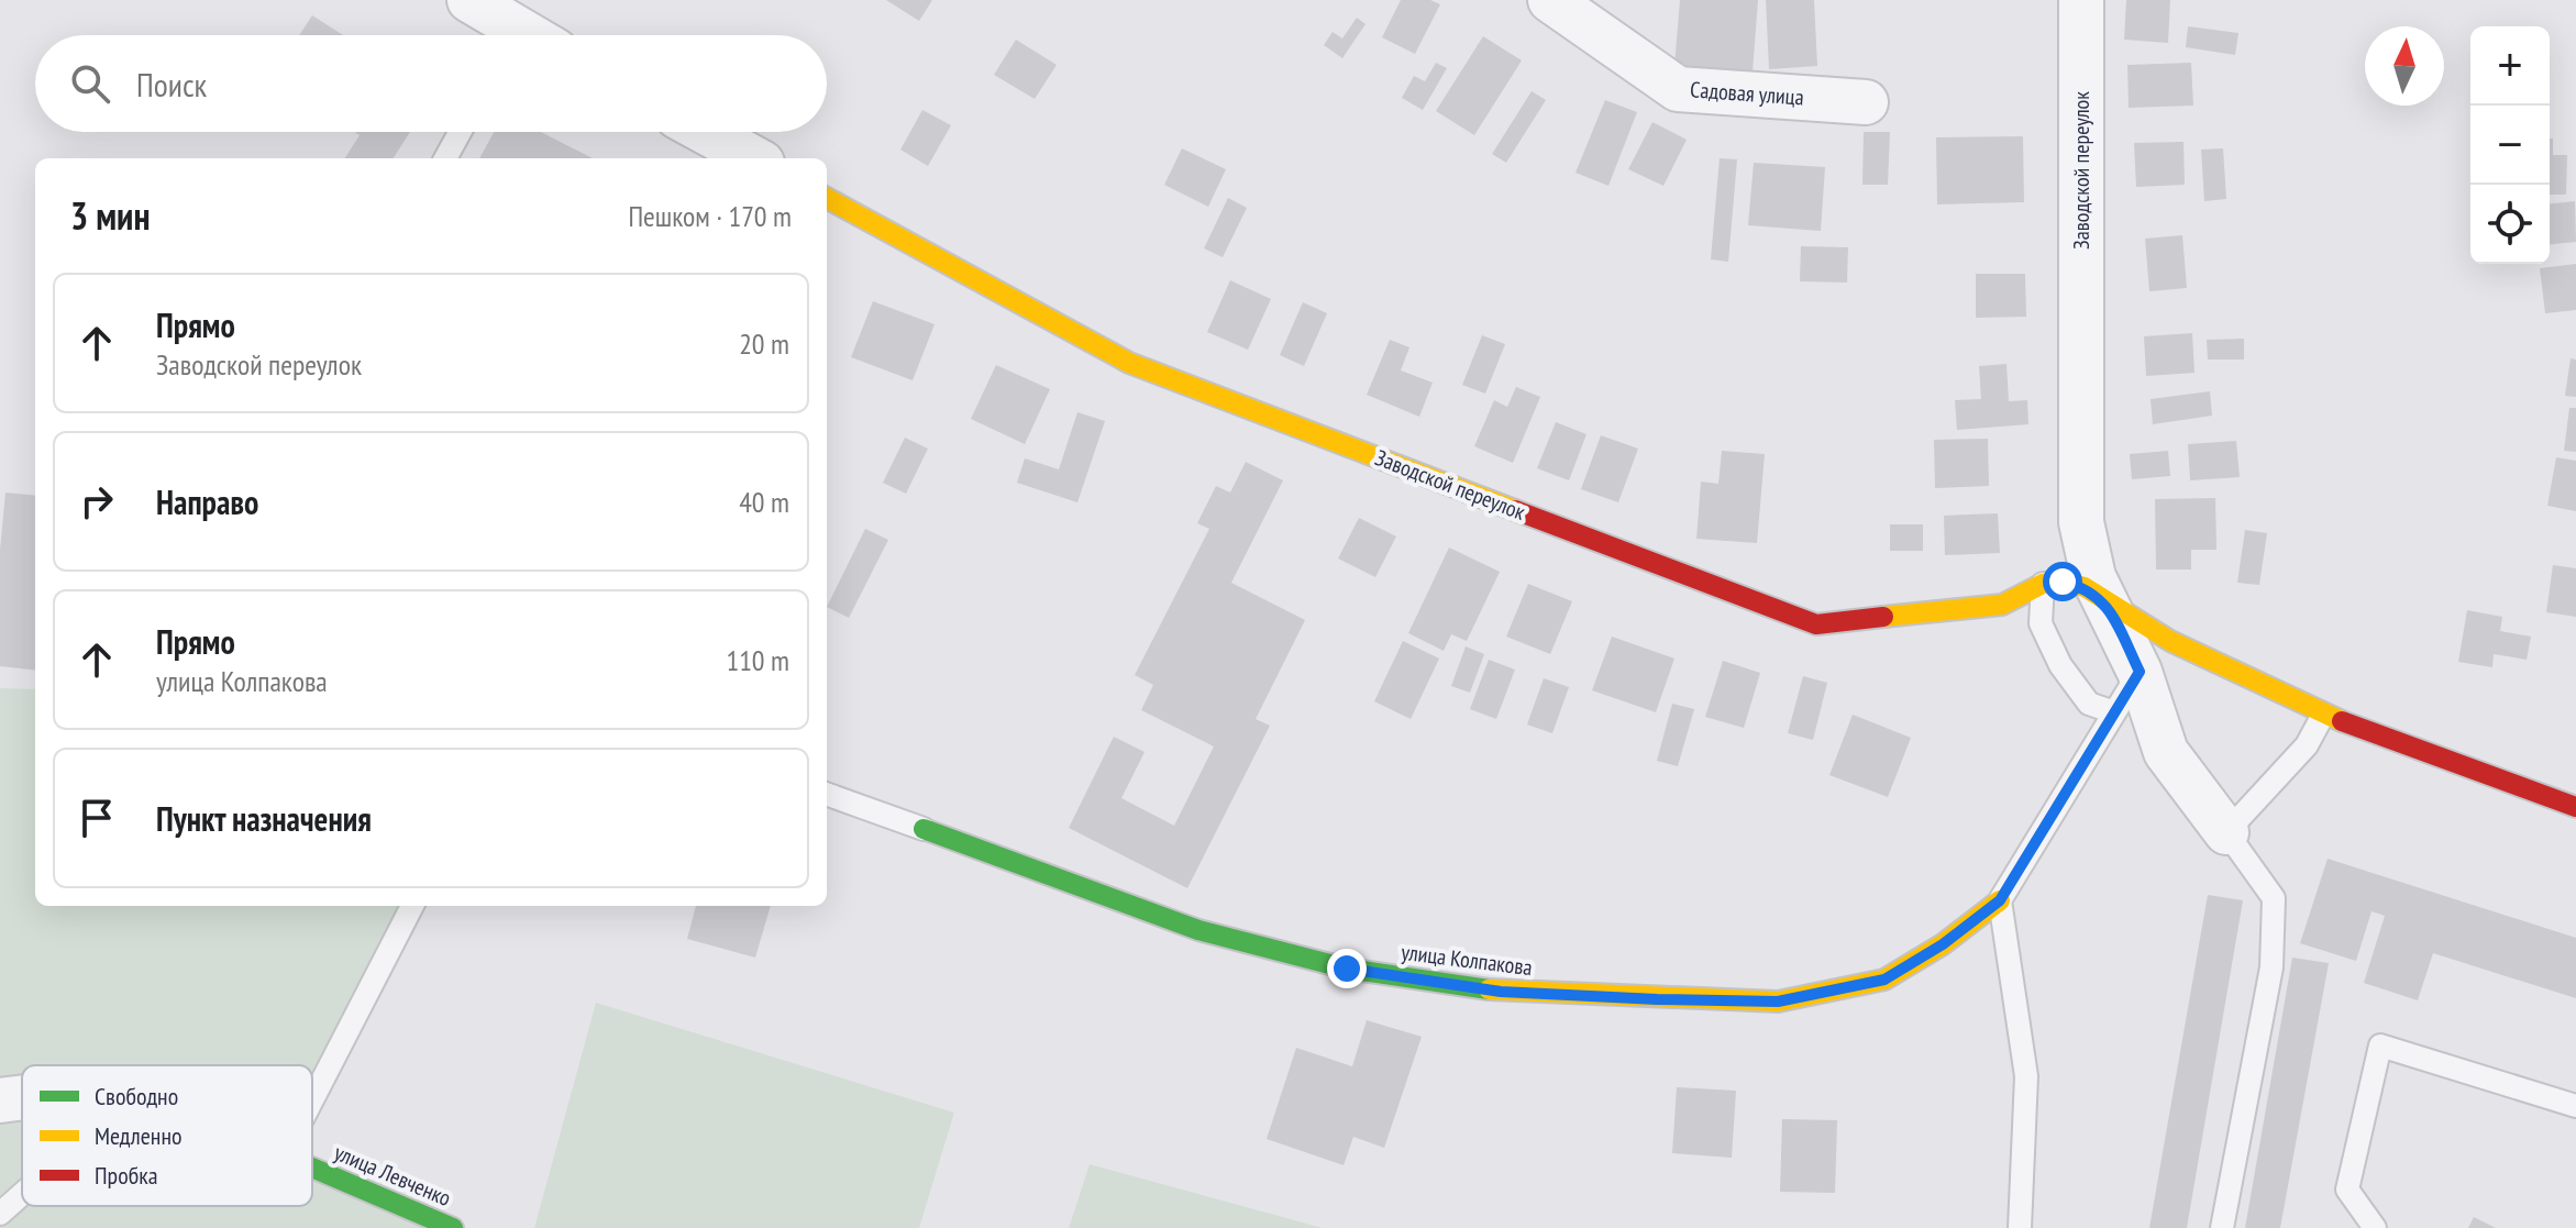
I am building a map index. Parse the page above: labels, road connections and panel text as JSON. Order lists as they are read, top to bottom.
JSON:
{
  "streets": {
    "street": [
      "Садовая улица",
      "Заводской переулок",
      "улица Колпакова",
      "улица Левченко"
    ]
  },
  "legend": ["Свободно", "Медленно", "Пробка"],
  "north": "top",
  "page": {
    "map_buttons": ["+", "−"],
    "search": "Поиск",
    "heading": ["3 мин", "Пешком · 170 m"],
    "list": [
      ["Прямо", "Заводской переулок", "20 m"],
      ["Направо", "40 m"],
      ["Прямо", "улица Колпакова", "110 m"],
      "Пункт назначения"
    ]
  }
}
